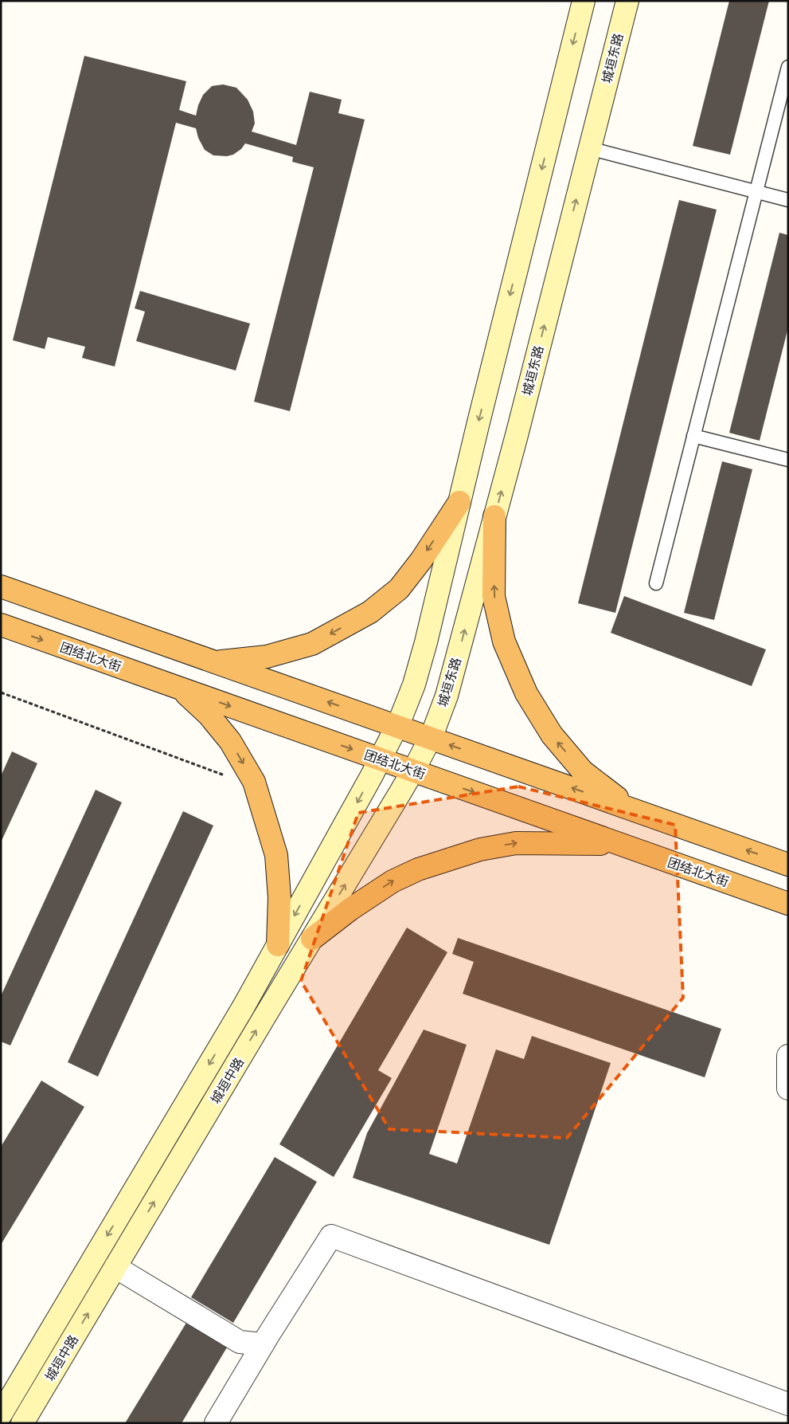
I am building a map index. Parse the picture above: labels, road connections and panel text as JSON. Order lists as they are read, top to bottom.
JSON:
{
  "streets": {
    "highway": ["团结北大街"],
    "main road": ["城垣东路", "城垣中路"]
  },
  "crossings": [
    ["城垣东路", "城垣中路"],
    ["团结北大街", "城垣中路"]
  ]
}
